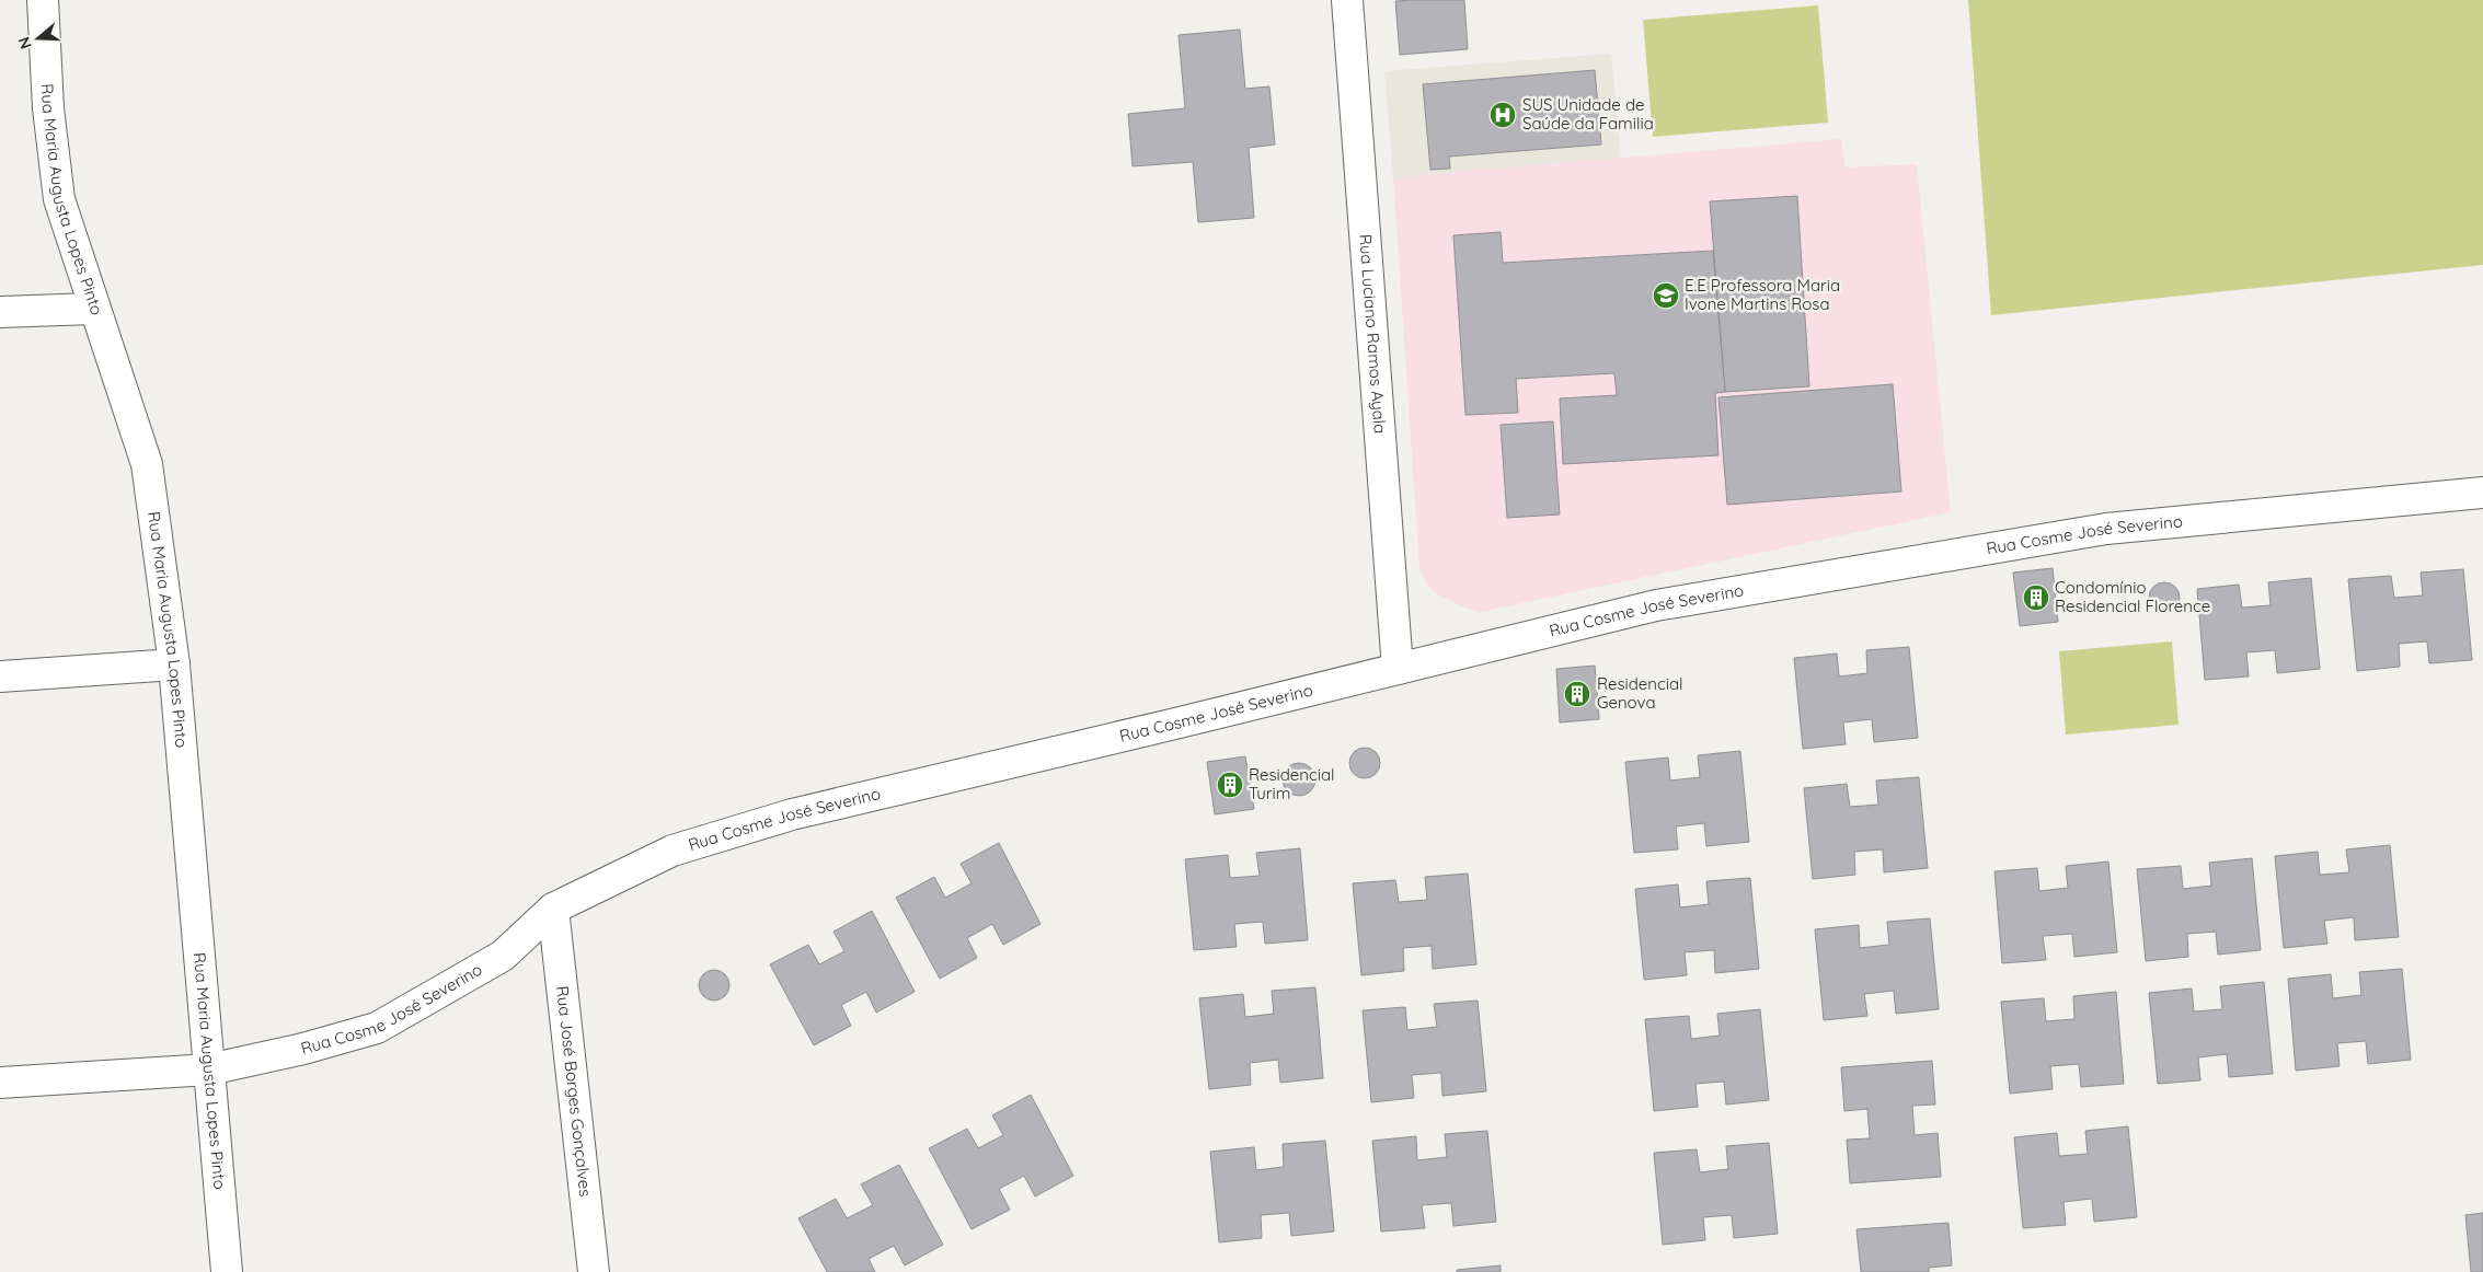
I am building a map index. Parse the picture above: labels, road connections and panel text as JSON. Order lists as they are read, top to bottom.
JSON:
{
  "streets": {
    "street": [
      "Rua Maria Augusta Lopes Pinto",
      "Rua Luciano Ramos Ayala",
      "Rua Cosme José Severino",
      "Rua José Borges Gonçalves"
    ]
  },
  "crossings": [
    ["Rua Maria Augusta Lopes Pinto", "Rua Cosme José Severino"],
    ["Rua Luciano Ramos Ayala", "Rua Cosme José Severino"],
    ["Rua Cosme José Severino", "Rua José Borges Gonçalves"]
  ],
  "places": {
    "hospital": ["SUS Unidade de Saúde da Familia"],
    "school or university": ["E.E Professora Maria Ivone Martins Rosa"],
    "building": ["Condomínio Residencial Florence", "Residencial Genova", "Residencial Turim"]
  },
  "north": "left"
}
